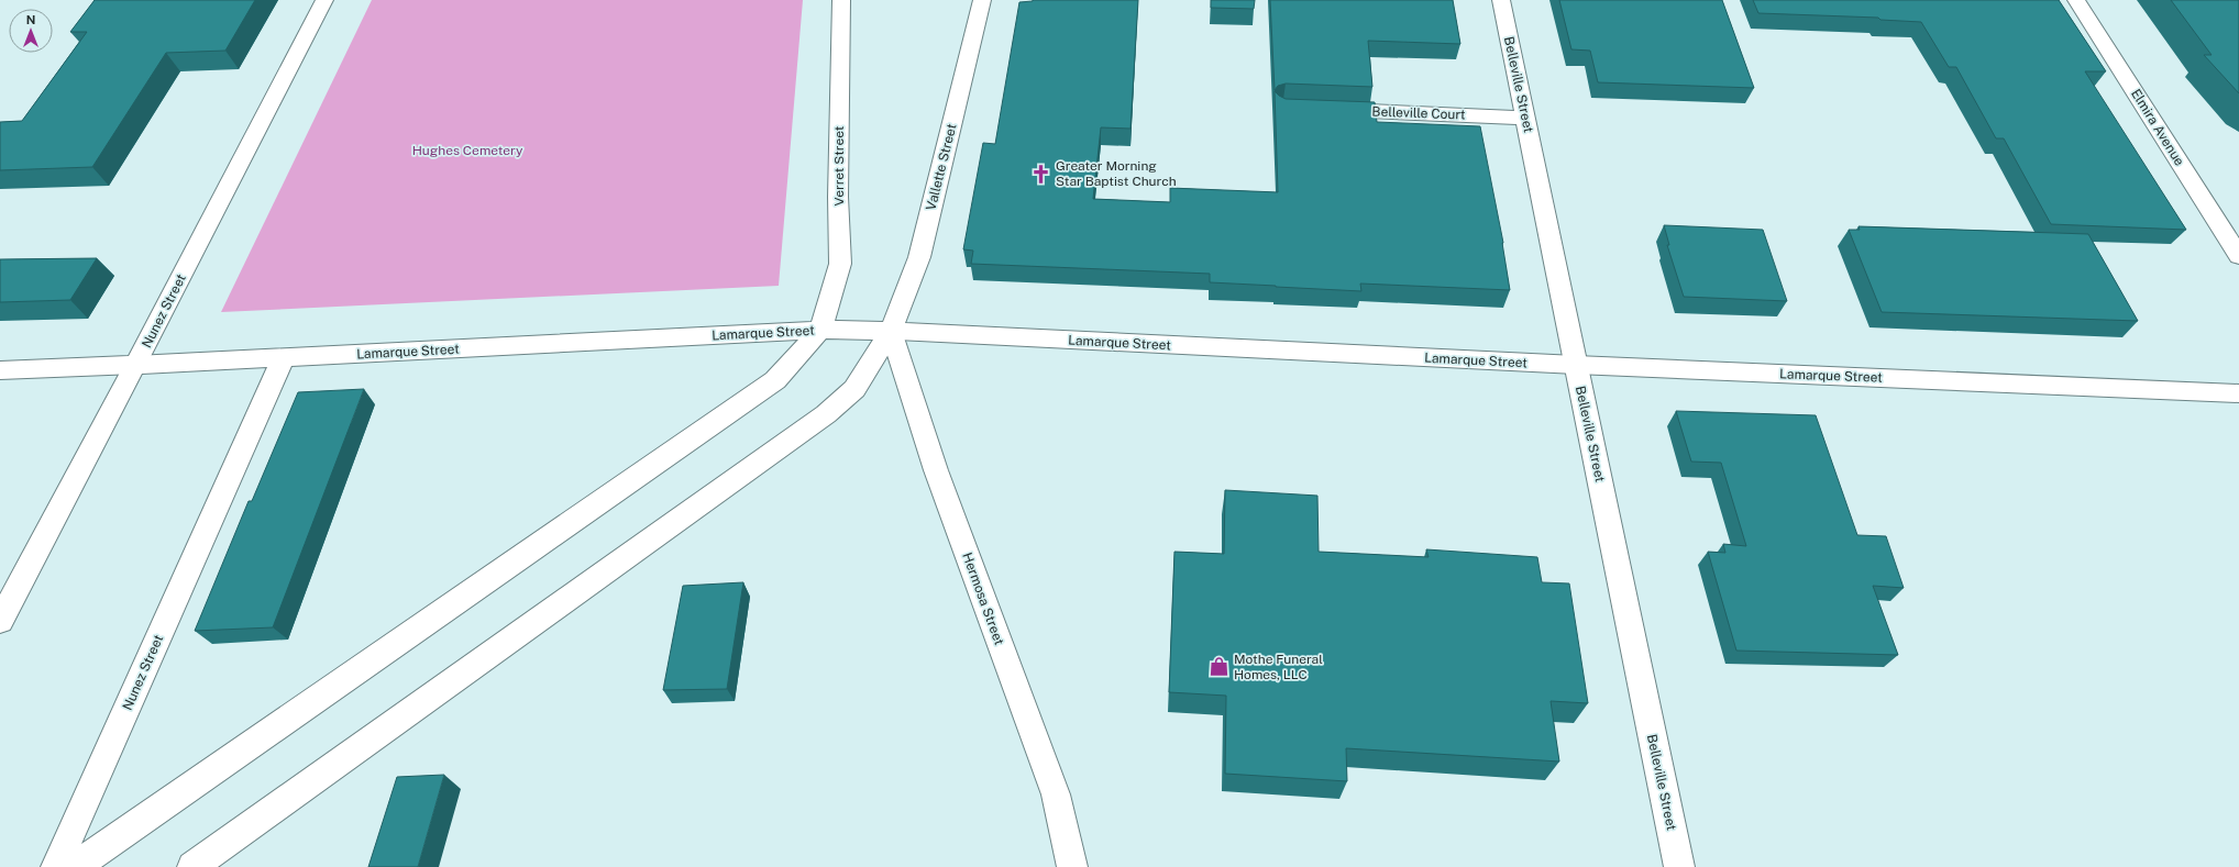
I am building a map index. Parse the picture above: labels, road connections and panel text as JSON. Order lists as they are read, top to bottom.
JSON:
{
  "streets": {
    "street": [
      "Belleville Street",
      "Belleville Court",
      "Elmira Avenue",
      "Verret Street",
      "Vallette Street",
      "Nunez Street",
      "Lamarque Street",
      "Hermosa Street"
    ]
  },
  "crossings": [
    ["Belleville Street", "Belleville Court"],
    ["Belleville Street", "Lamarque Street"],
    ["Verret Street", "Lamarque Street"],
    ["Vallette Street", "Lamarque Street"],
    ["Vallette Street", "Hermosa Street"],
    ["Nunez Street", "Lamarque Street"],
    ["Lamarque Street", "Hermosa Street"]
  ],
  "parks": ["Hughes Cemetery"],
  "places": {
    "church": ["Greater Morning Star Baptist Church"],
    "shop": ["Mothe Funeral Homes, LLC"]
  },
  "north": "top"
}
